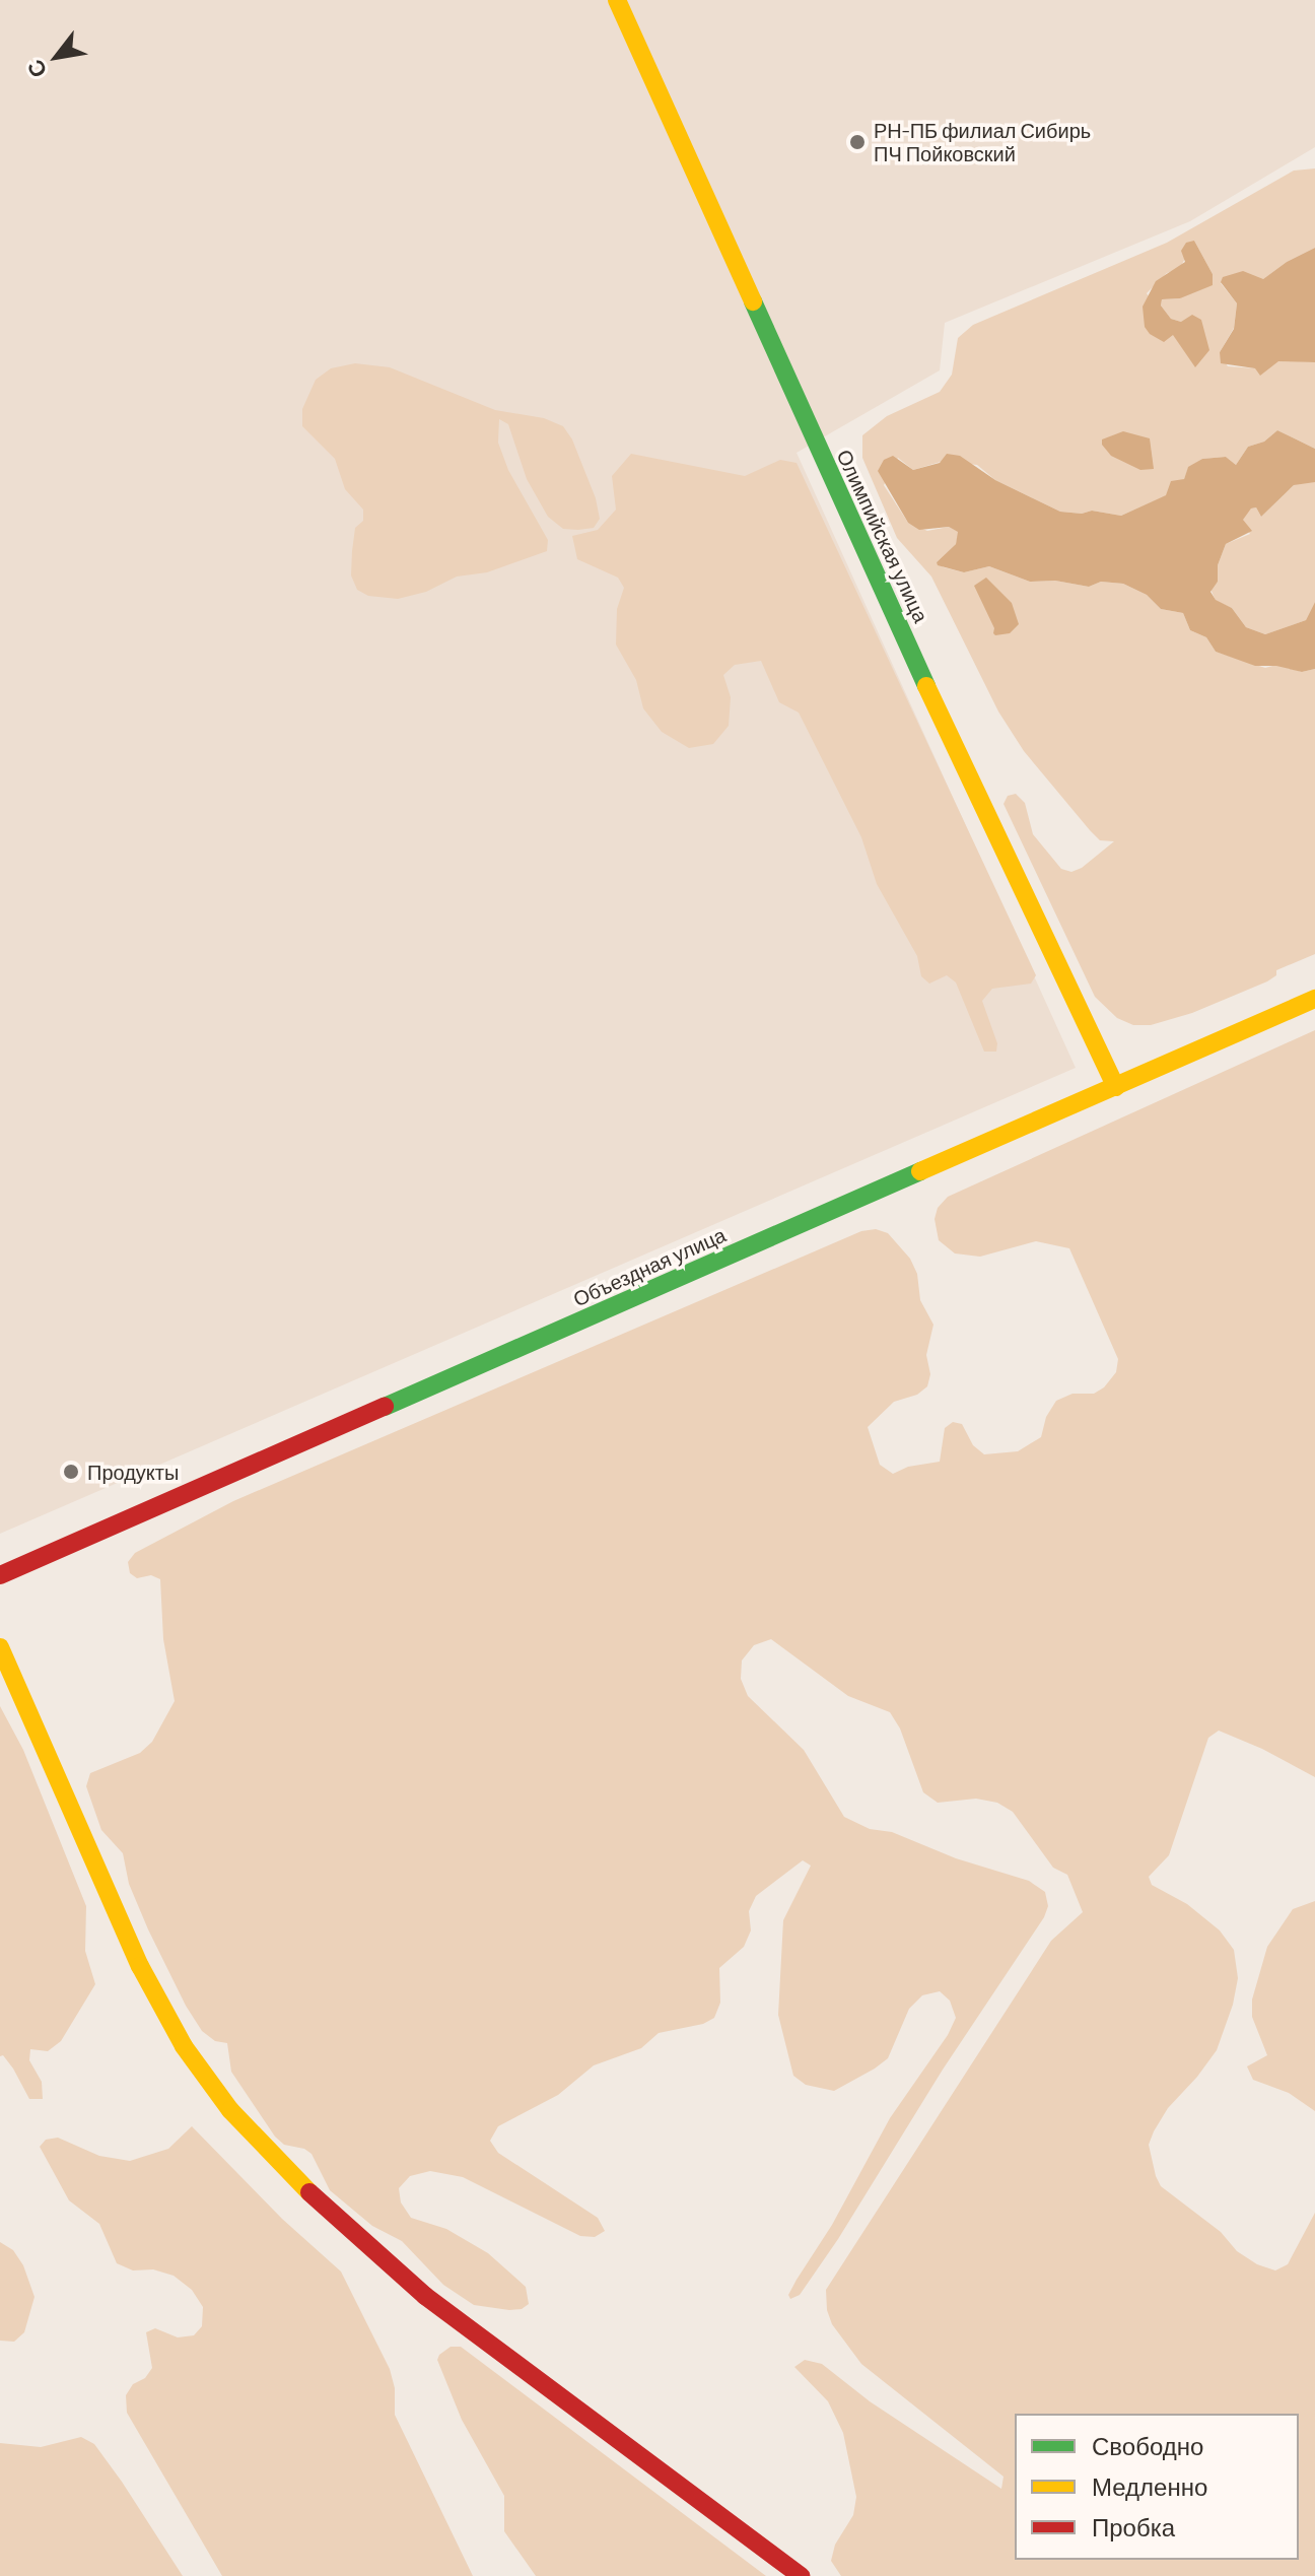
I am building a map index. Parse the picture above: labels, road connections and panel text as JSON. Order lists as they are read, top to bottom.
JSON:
{
  "streets": {
    "street": ["Олимпийская улица", "Объездная улица"]
  },
  "crossings": [
    ["Олимпийская улица", "Объездная улица"]
  ],
  "places": ["РН-ПБ филиал Сибирь ПЧ Пойковский", "Продукты"],
  "legend": ["Свободно", "Медленно", "Пробка"],
  "north": "bottom left"
}
